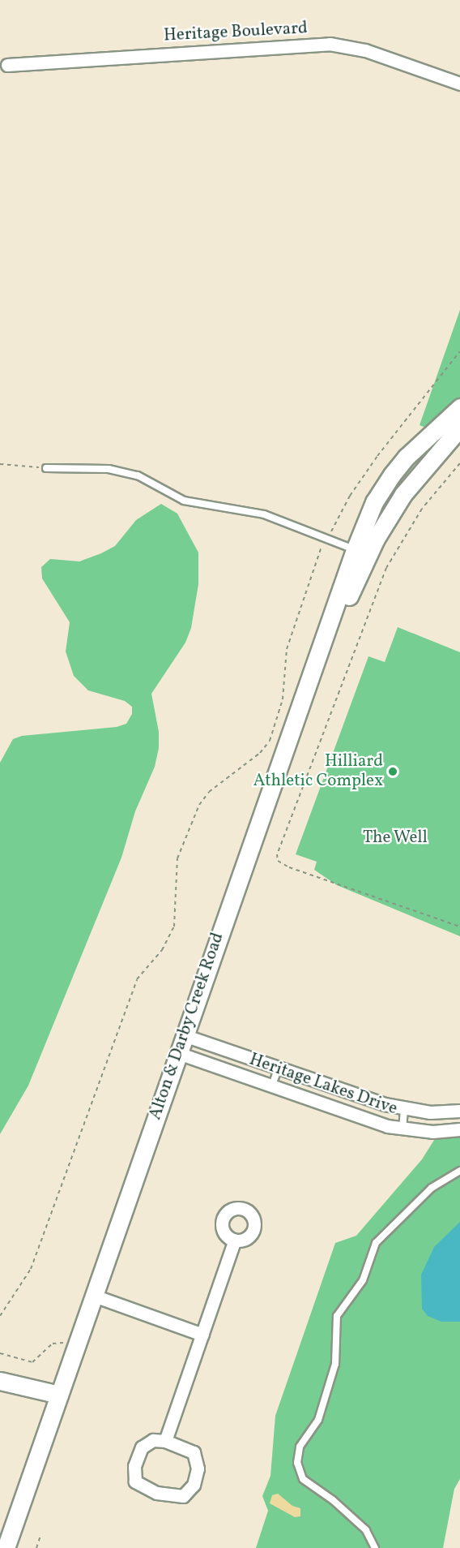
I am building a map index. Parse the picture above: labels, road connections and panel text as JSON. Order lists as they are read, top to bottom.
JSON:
{
  "streets": {
    "main road": ["Alton & Darby Creek Road"],
    "street": ["Heritage Boulevard", "Heritage Lakes Drive"]
  },
  "crossings": [
    ["Alton & Darby Creek Road", "Heritage Lakes Drive"]
  ],
  "parks": ["The Well"],
  "places": ["Hilliard Athletic Complex"]
}
